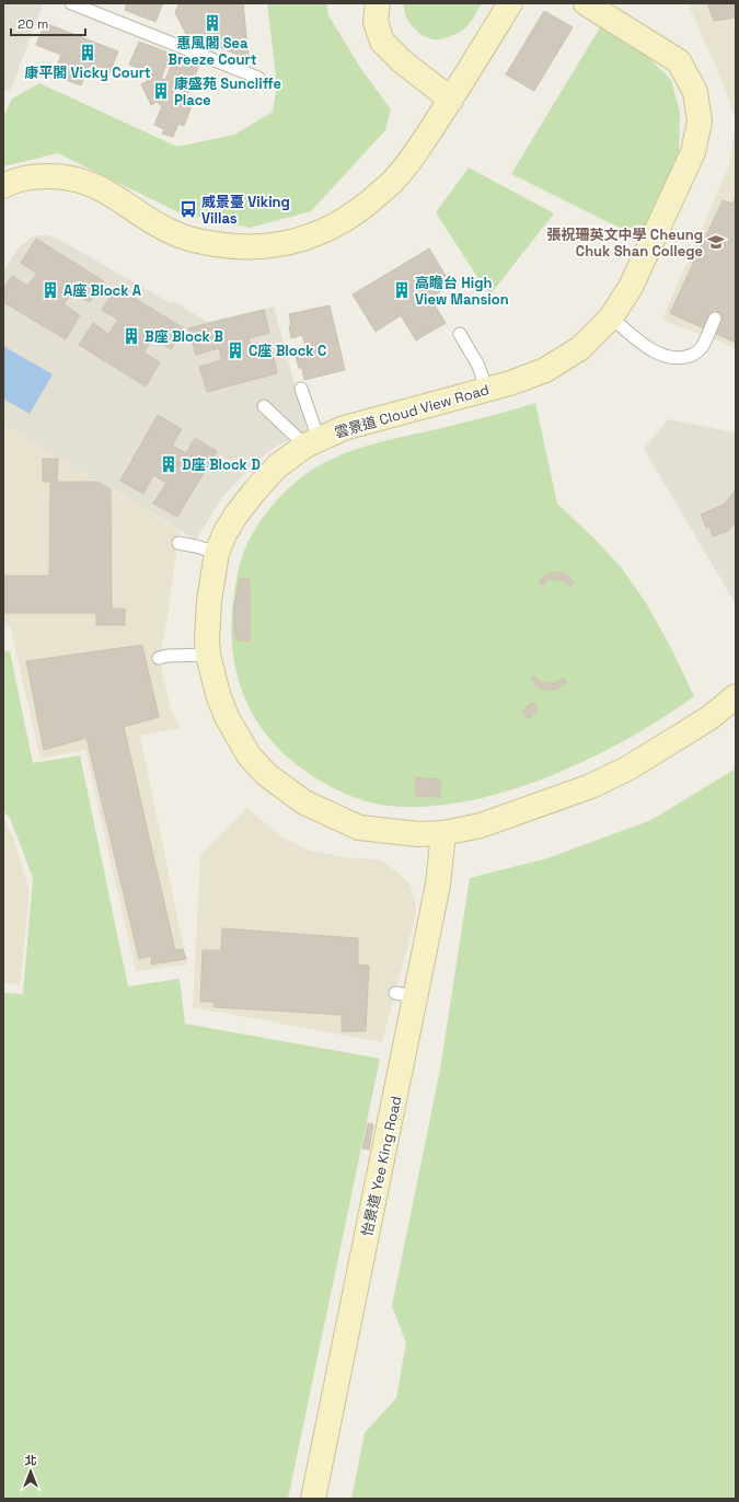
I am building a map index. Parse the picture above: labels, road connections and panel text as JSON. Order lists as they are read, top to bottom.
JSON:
{
  "streets": {
    "street": ["雲景道 Cloud View Road", "怡景道 Yee King Road"]
  },
  "crossings": [
    ["雲景道 Cloud View Road", "怡景道 Yee King Road"]
  ],
  "places": {
    "building": [
      "惠風閣 Sea Breeze Court",
      "康平閣 Vicky Court",
      "康盛苑 Suncliffe Place",
      "A座 Block A",
      "高瞻台 High View Mansion",
      "B座 Block B",
      "C座 Block C",
      "D座 Block D"
    ],
    "bus stop": ["威景臺 Viking Villas"],
    "school or university": ["張祝珊英文中學 Cheung Chuk Shan College"]
  },
  "scale_bar": "20 m",
  "north": "top"
}
